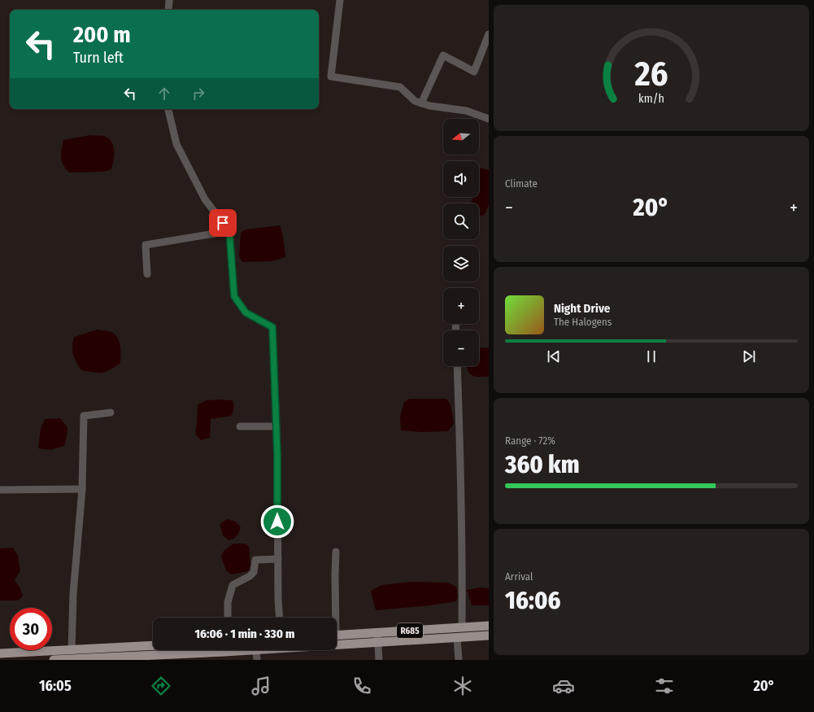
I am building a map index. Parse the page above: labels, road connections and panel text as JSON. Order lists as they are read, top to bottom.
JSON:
{
  "streets": {
    "main road": ["R685"]
  },
  "north": "left",
  "page": {
    "turn": ["200 m", "Turn left"],
    "map_buttons": ["+", "−"],
    "tile": [
      "Climate",
      ["Range · 72%", "360 km"],
      ["Arrival", "16:06"]
    ],
    "heat": ["−", "20°", "+"],
    "song": ["Night Drive", "The Halogens"],
    "limit": "30",
    "trip": "16:06 · 1 min · 330 m",
    "tabs": ["16:05", "20°"],
    "gauge": ["26", "km/h"]
  }
}
